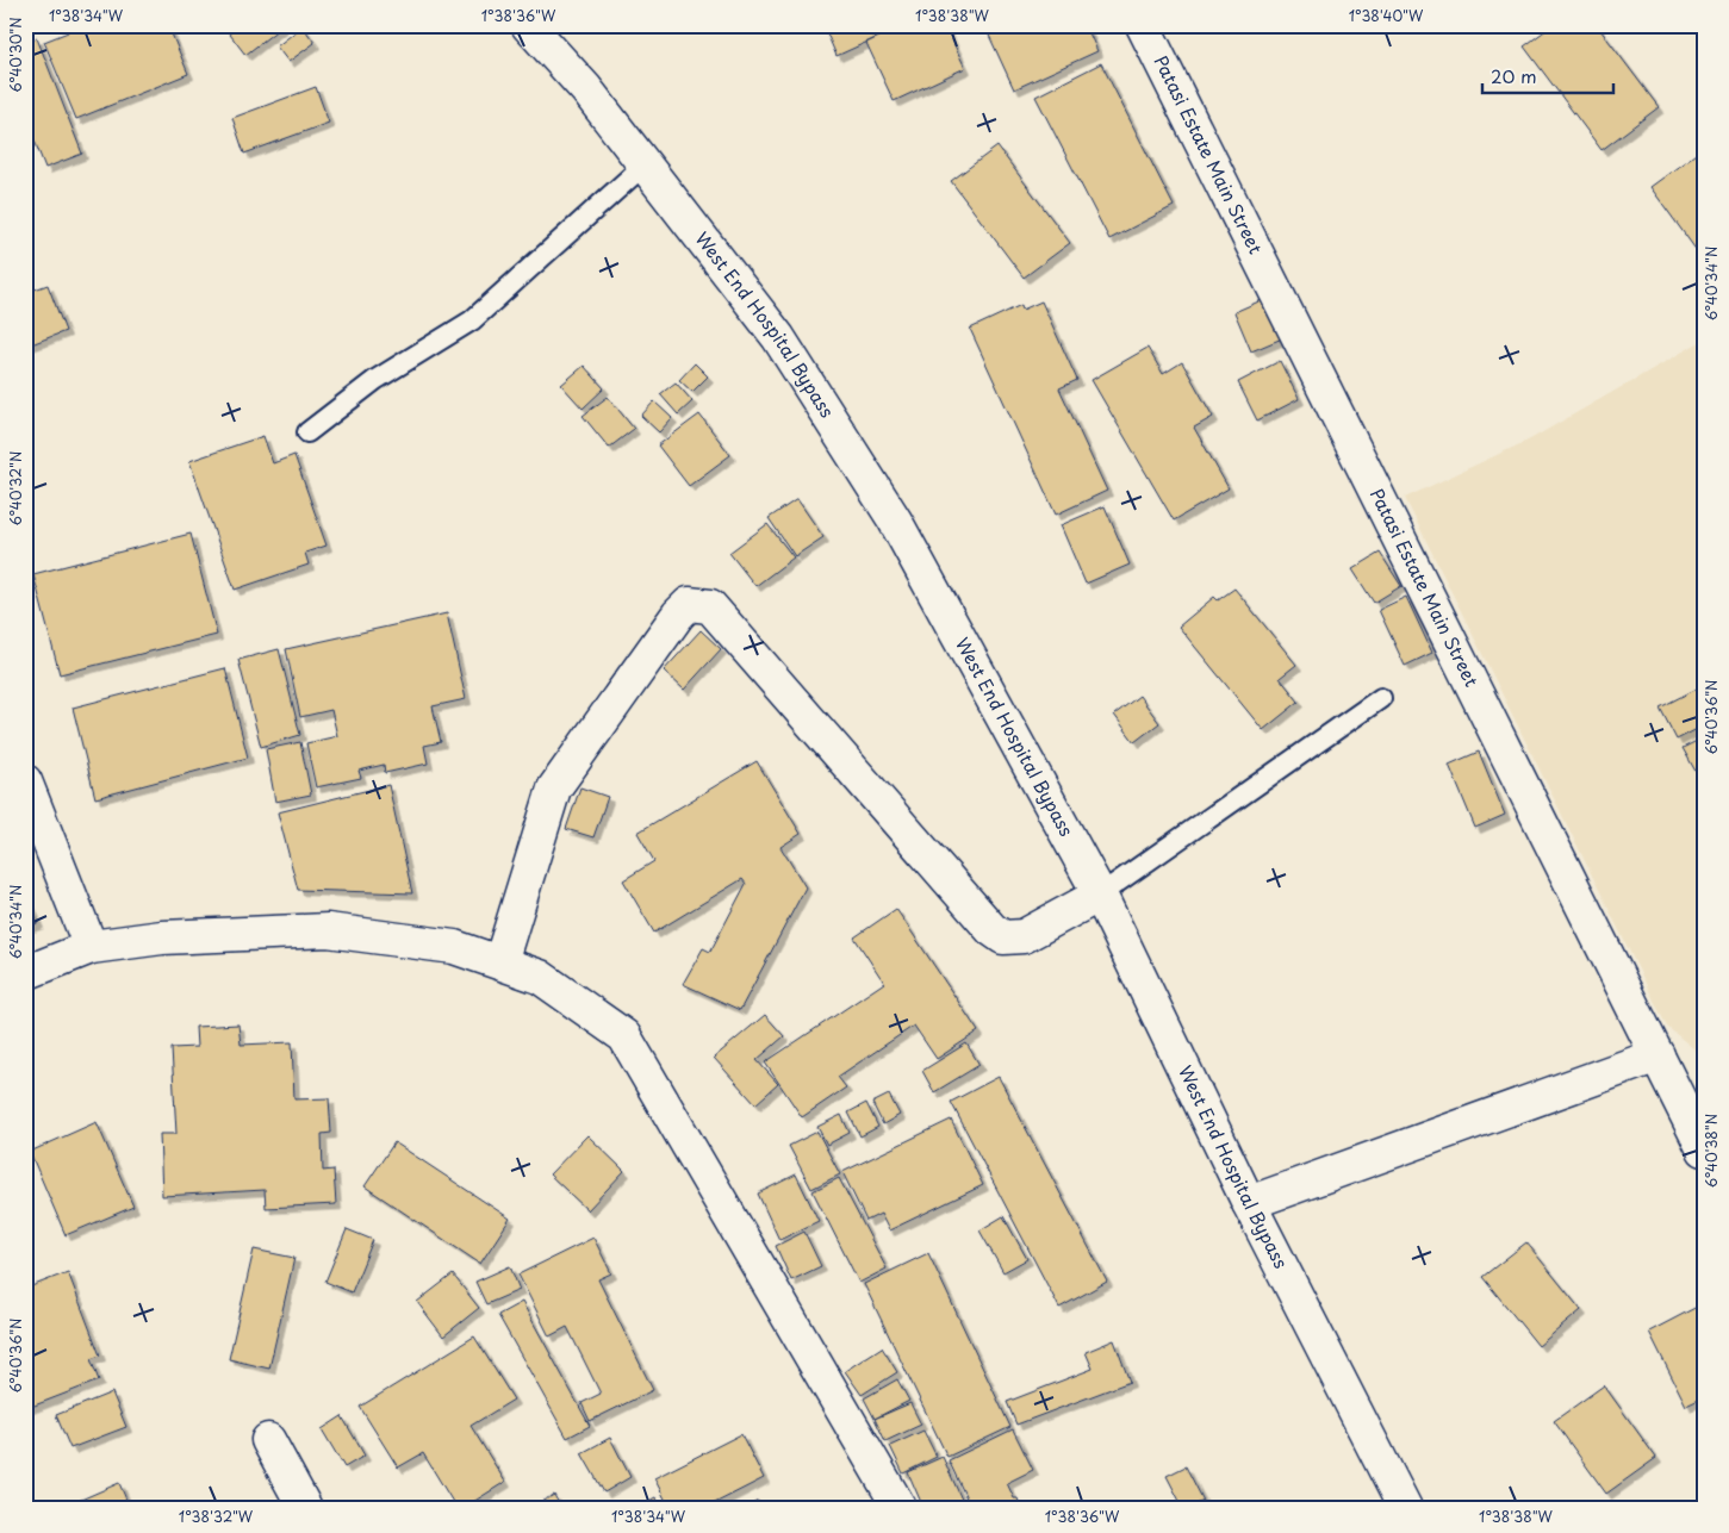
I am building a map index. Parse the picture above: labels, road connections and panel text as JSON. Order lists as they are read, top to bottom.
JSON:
{
  "streets": {
    "main road": ["Patasi Estate Main Street", "West End Hospital Bypass"]
  },
  "scale_bar": "20 m",
  "coordinates": [
    "1°38'34\"W",
    "1°38'36\"W",
    "1°38'38\"W",
    "1°38'40\"W",
    "6°40'30\"N",
    "6°40'34\"N",
    "6°40'32\"N",
    "6°40'36\"N",
    "6°40'38\"N",
    "1°38'32\"W"
  ]
}
